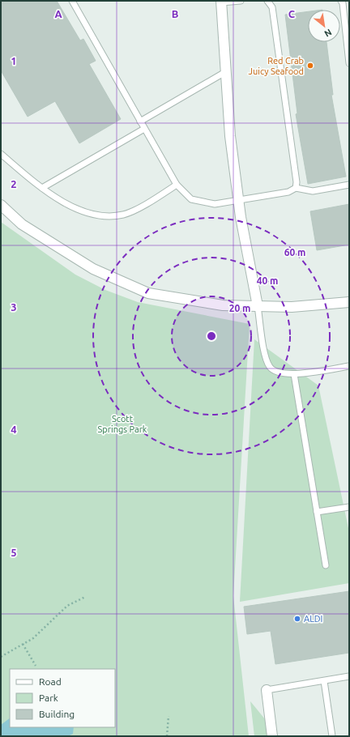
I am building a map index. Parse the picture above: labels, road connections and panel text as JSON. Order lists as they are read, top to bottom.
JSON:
{
  "parks": ["Scott Springs Park"],
  "places": ["Red Crab Juicy Seafood", "ALDI"],
  "legend": ["Road", "Park", "Building"],
  "north": "bottom right",
  "grid": {
    "columns": ["A", "B", "C"],
    "rows": [
      "1",
      "2",
      "3",
      "4",
      "5"
    ]
  },
  "rings": ["60 m", "40 m", "20 m"]
}
